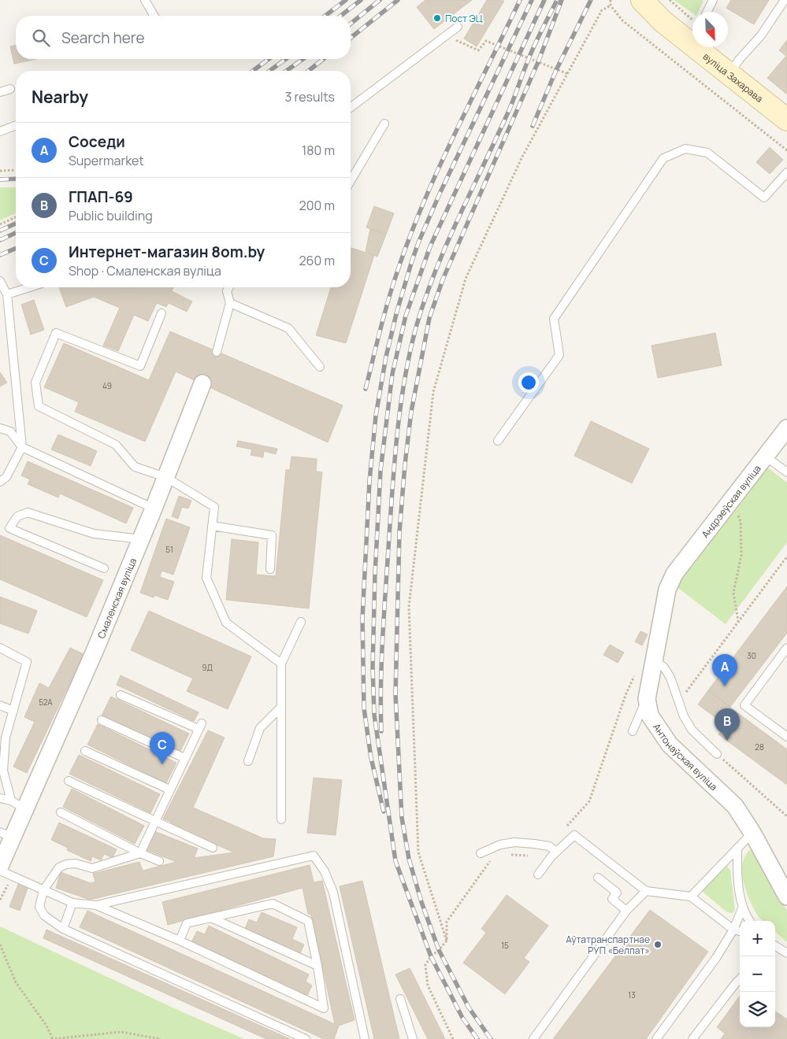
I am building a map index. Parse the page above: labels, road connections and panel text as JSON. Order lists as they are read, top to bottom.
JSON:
{
  "streets": {
    "main road": ["вуліца Захарава"],
    "street": ["Андрэеўская вуліца", "Смаленская вуліца", "Антонаўская вуліца"]
  },
  "crossings": [
    ["Андрэеўская вуліца", "Антонаўская вуліца"]
  ],
  "places": ["Пост ЭЦ", "Аўтатранспартнае РУП «Белпат»"],
  "house_numbers": [
    "49",
    "51",
    "30",
    "9Д",
    "52А",
    "28",
    "15",
    "13"
  ],
  "north": "bottom right",
  "page": {
    "search": "Search here",
    "heading": ["Nearby", "3 results"],
    "list": [
      {
        "mark": "A",
        "name": "Соседи",
        "note": "Supermarket",
        "value": "180 m"
      },
      {
        "mark": "B",
        "name": "ГПАП-69",
        "note": "Public building",
        "value": "200 m"
      },
      {
        "mark": "C",
        "name": "Интернет-магазин 8om.by",
        "note": "Shop · Смаленская вуліца",
        "value": "260 m"
      }
    ],
    "pins": ["A", "B", "C"],
    "map_buttons": ["+", "−"]
  }
}
